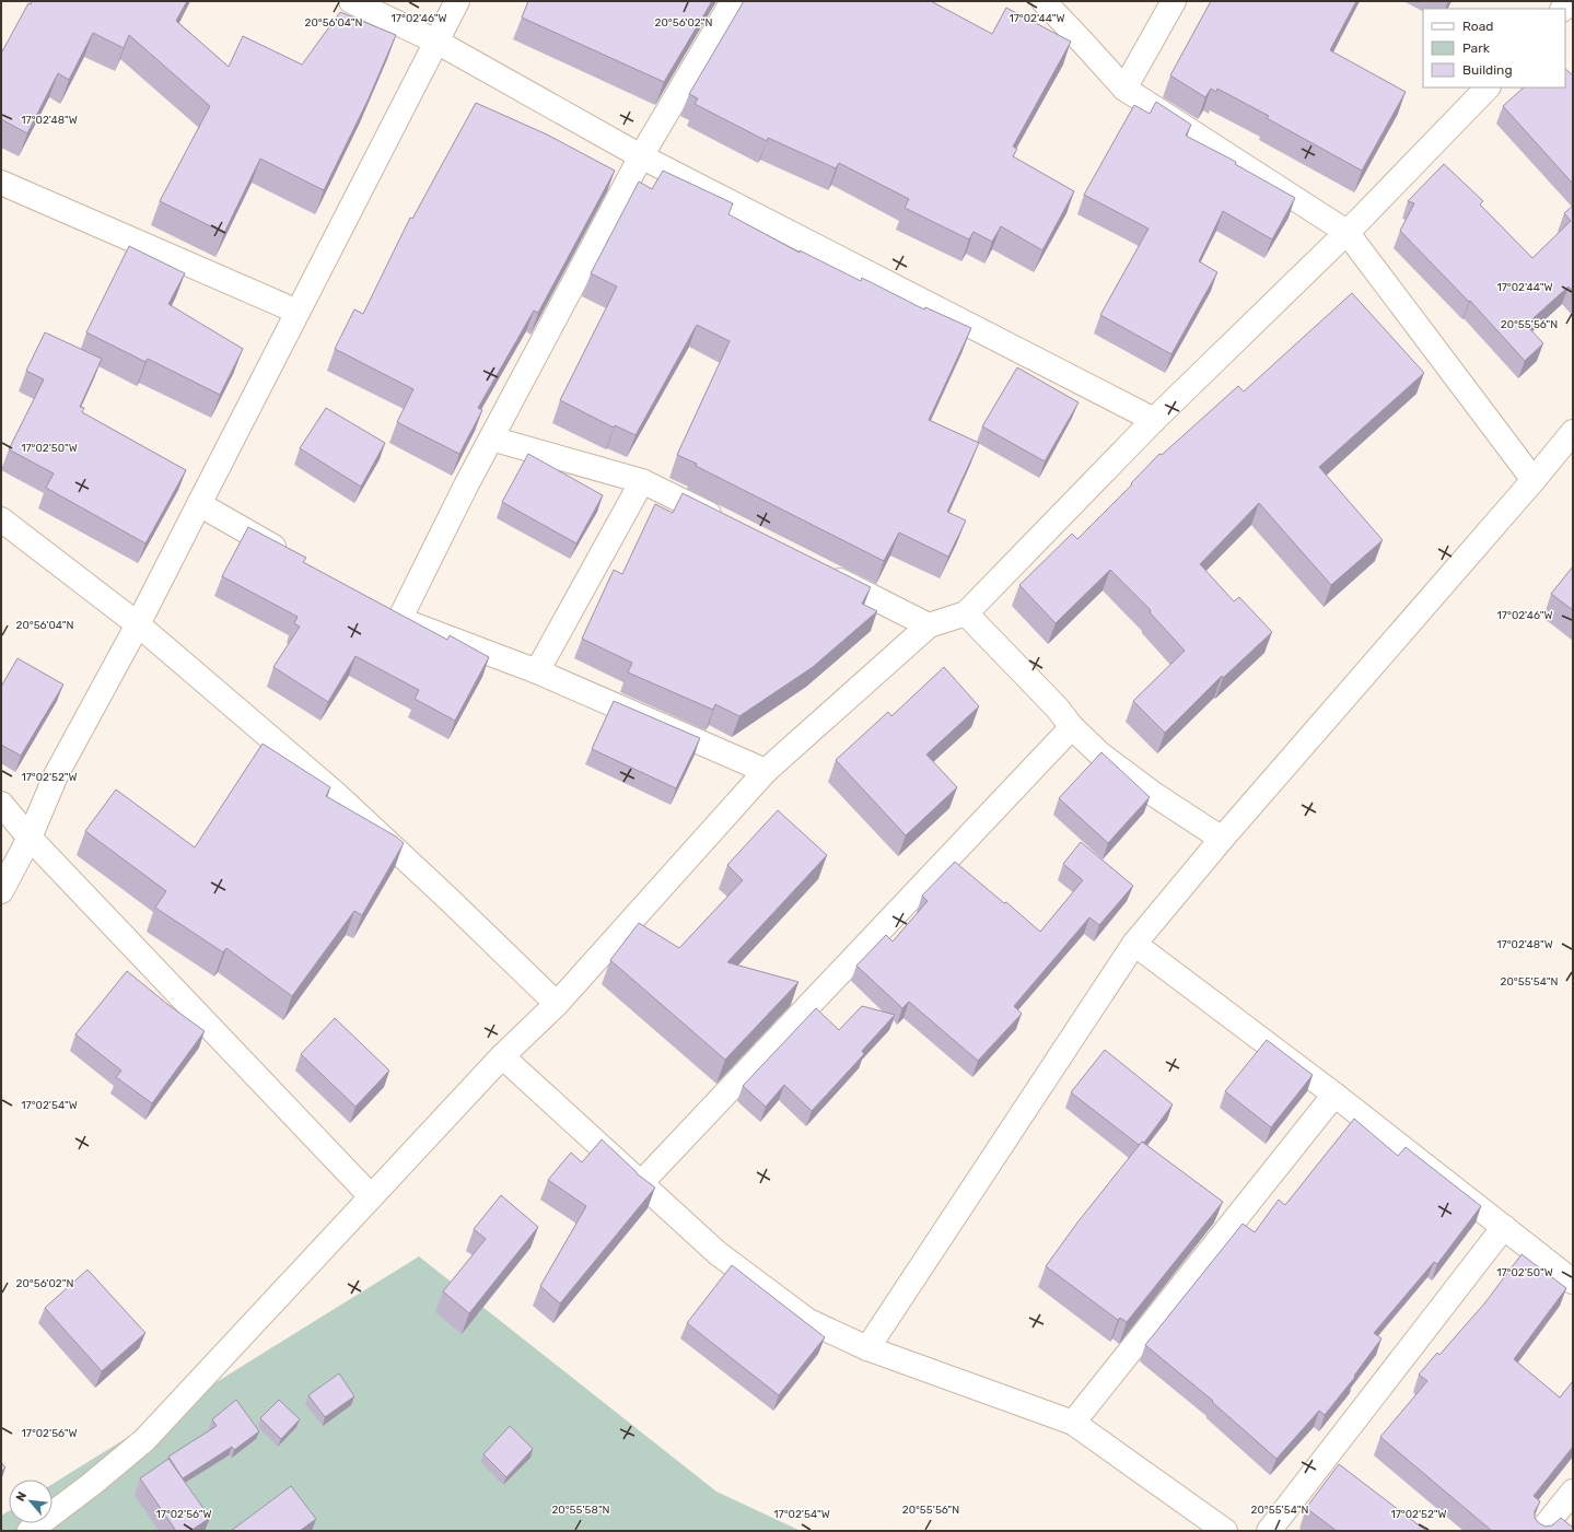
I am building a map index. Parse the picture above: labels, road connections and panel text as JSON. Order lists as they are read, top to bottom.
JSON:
{
  "legend": ["Road", "Park", "Building"],
  "north": "top left",
  "coordinates": [
    "17°02'46\"W",
    "17°02'44\"W",
    "20°56'04\"N",
    "20°56'02\"N",
    "17°02'48\"W",
    "20°55'56\"N",
    "17°02'50\"W",
    "17°02'52\"W",
    "20°55'54\"N",
    "17°02'54\"W",
    "17°02'56\"W",
    "20°55'58\"N"
  ]
}
